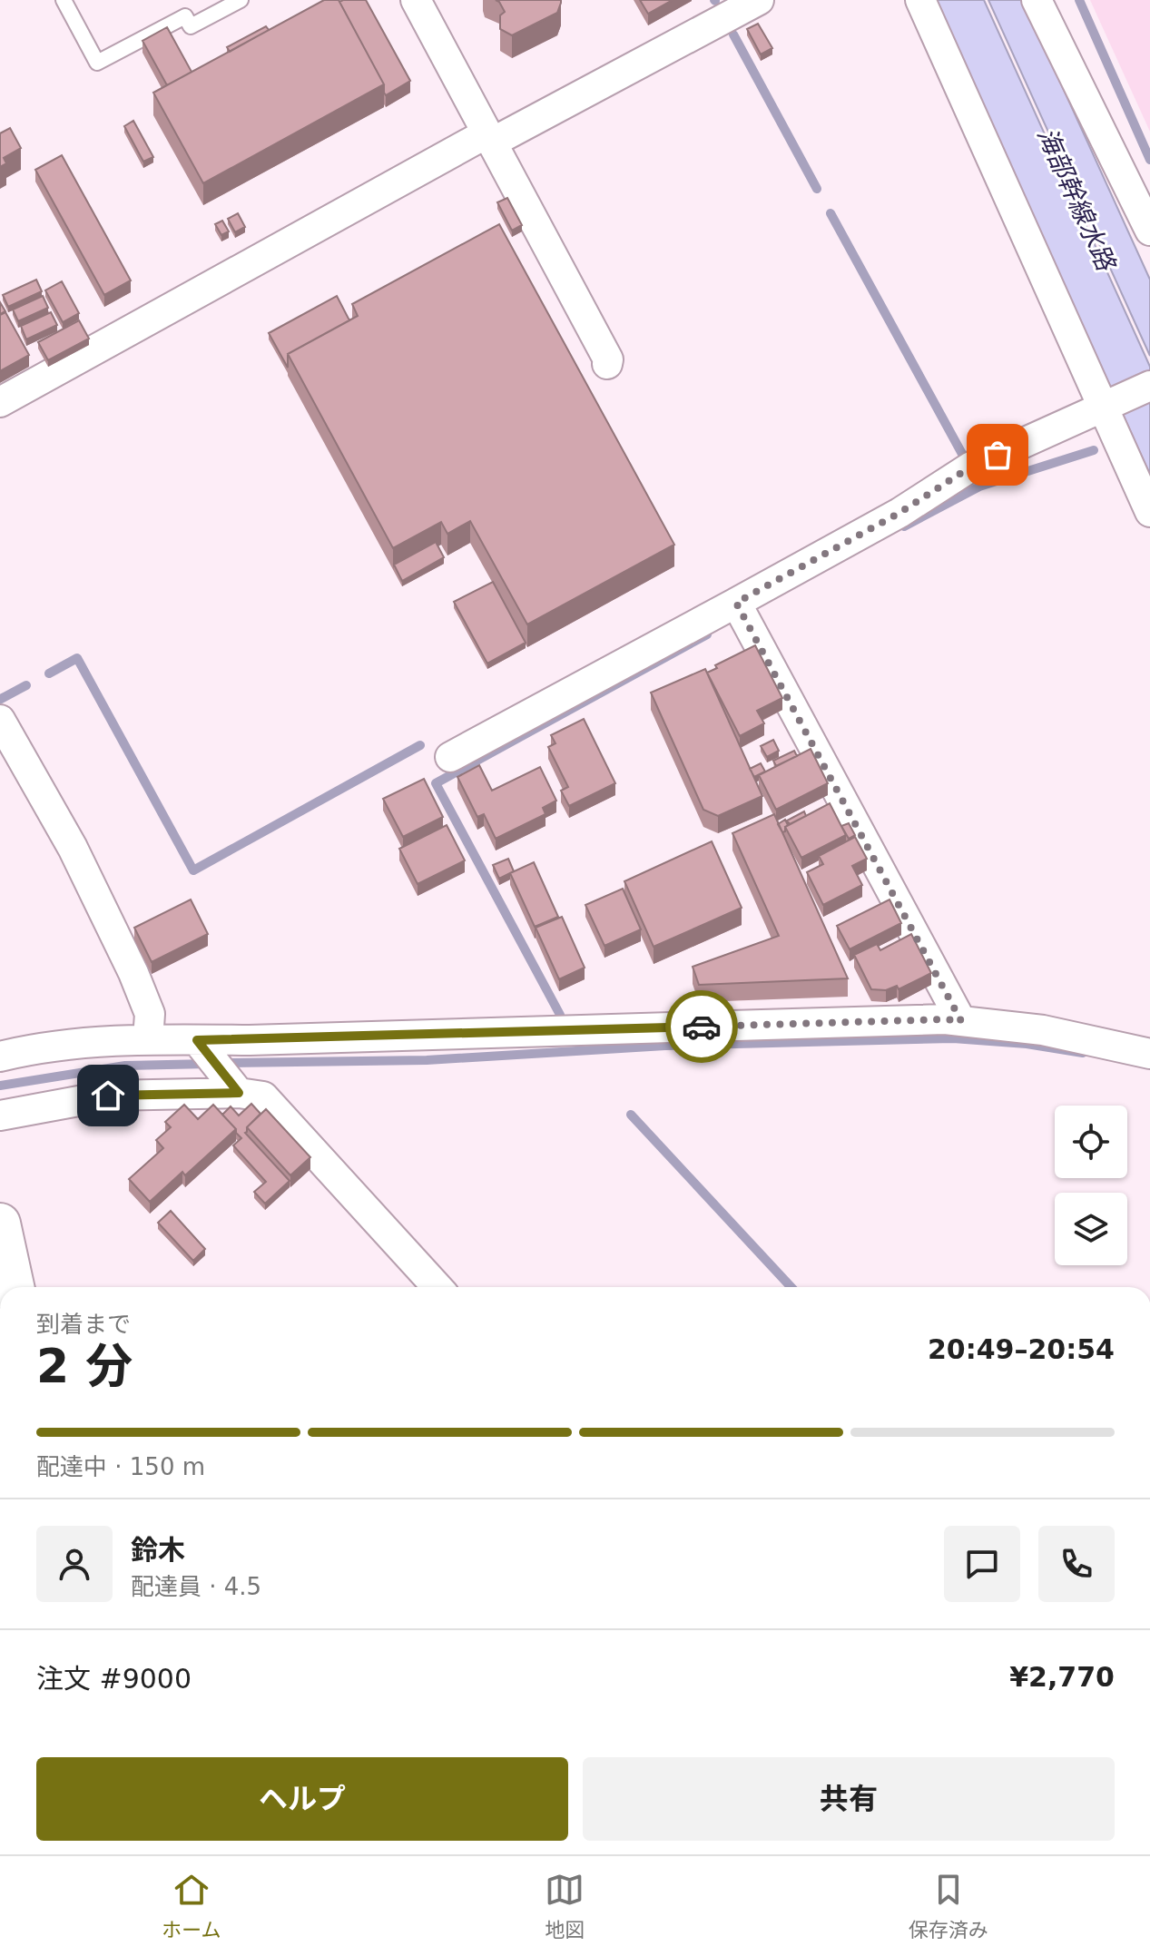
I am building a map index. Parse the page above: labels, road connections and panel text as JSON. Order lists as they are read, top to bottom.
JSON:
{
  "water": ["海部幹線水路"],
  "page": {
    "heading": ["2 分", "到着まで", "20:49–20:54"],
    "panel": [
      "鈴木",
      "配達員 · 4.5",
      "注文 #9000",
      "¥2,770"
    ],
    "bar": "配達中 · 150 m",
    "buttons": ["ヘルプ", "共有"],
    "tabs": ["ホーム", "地図", "保存済み"]
  }
}
